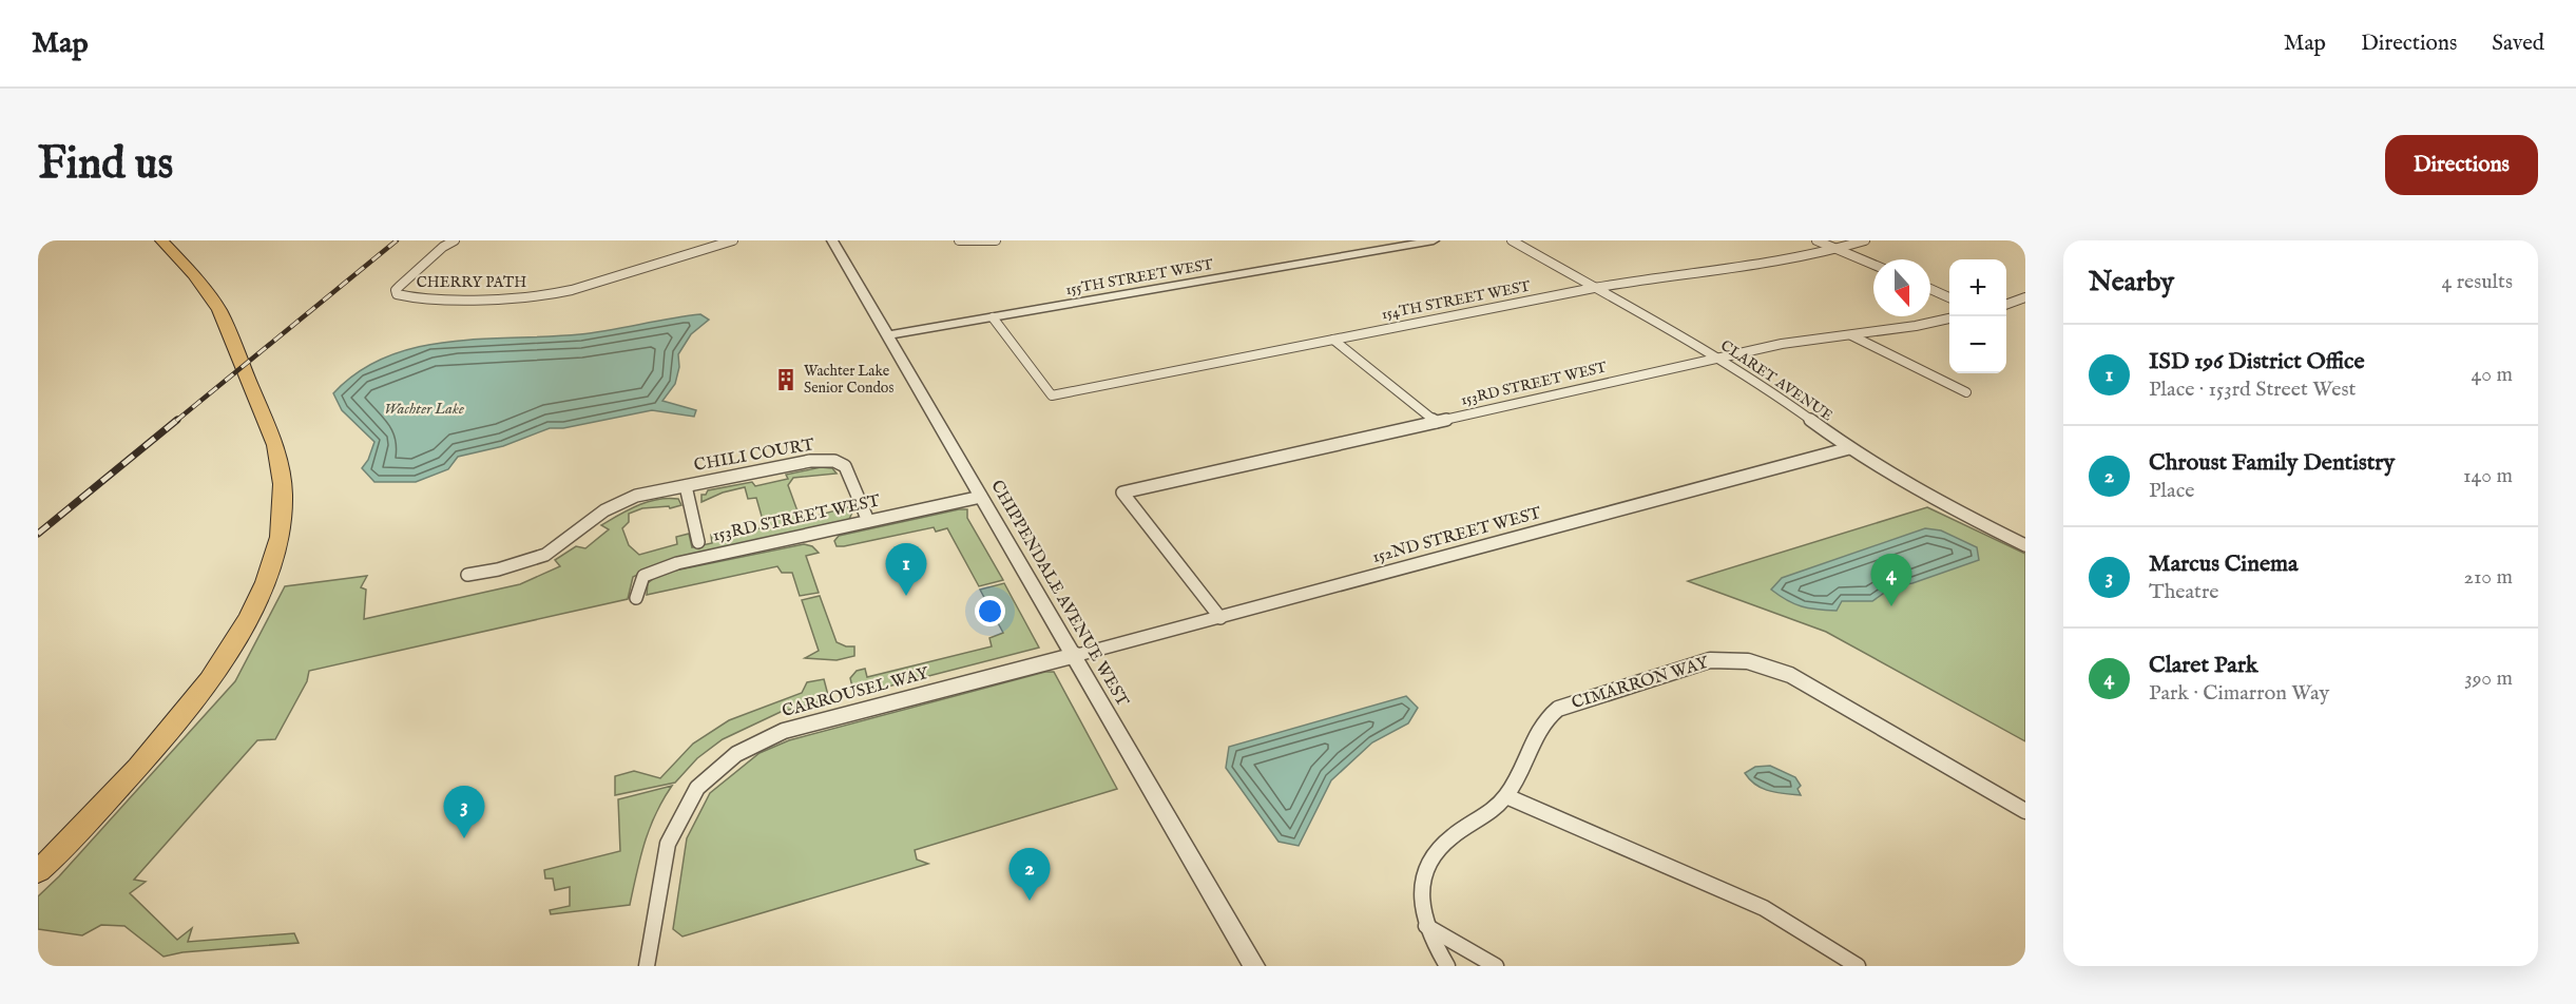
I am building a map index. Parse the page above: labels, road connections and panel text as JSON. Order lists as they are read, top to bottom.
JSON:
{
  "streets": {
    "street": [
      "155TH STREET WEST",
      "CHERRY PATH",
      "154TH STREET WEST",
      "CLARET AVENUE",
      "153RD STREET WEST",
      "CHILI COURT",
      "152ND STREET WEST",
      "CHIPPENDALE AVENUE WEST",
      "CIMARRON WAY",
      "CARROUSEL WAY"
    ]
  },
  "crossings": [
    ["155TH STREET WEST", "154TH STREET WEST"],
    ["155TH STREET WEST", "CHIPPENDALE AVENUE WEST"],
    ["154TH STREET WEST", "CLARET AVENUE"],
    ["CLARET AVENUE", "153RD STREET WEST"],
    ["CLARET AVENUE", "152ND STREET WEST"],
    ["153RD STREET WEST", "CHILI COURT"],
    ["153RD STREET WEST", "152ND STREET WEST"],
    ["153RD STREET WEST", "CHIPPENDALE AVENUE WEST"],
    ["152ND STREET WEST", "CHIPPENDALE AVENUE WEST"],
    ["152ND STREET WEST", "CARROUSEL WAY"],
    ["CHIPPENDALE AVENUE WEST", "CARROUSEL WAY"]
  ],
  "water": ["Wachter Lake"],
  "places": {
    "building": ["Wachter Lake Senior Condos"]
  },
  "north": "bottom",
  "page": {
    "header": "Map",
    "nav": ["Map", "Directions", "Saved"],
    "buttons": "Directions",
    "title": "Find us",
    "heading": ["Nearby", "4 results"],
    "map_buttons": ["+", "−"],
    "list": [
      {
        "mark": "1",
        "name": "ISD 196 District Office",
        "note": "Place · 153rd Street West",
        "value": "40 m"
      },
      {
        "mark": "2",
        "name": "Chroust Family Dentistry",
        "note": "Place",
        "value": "140 m"
      },
      {
        "mark": "3",
        "name": "Marcus Cinema",
        "note": "Theatre",
        "value": "210 m"
      },
      {
        "mark": "4",
        "name": "Claret Park",
        "note": "Park · Cimarron Way",
        "value": "390 m"
      }
    ],
    "pins": [
      "1",
      "4",
      "3",
      "2"
    ]
  }
}
